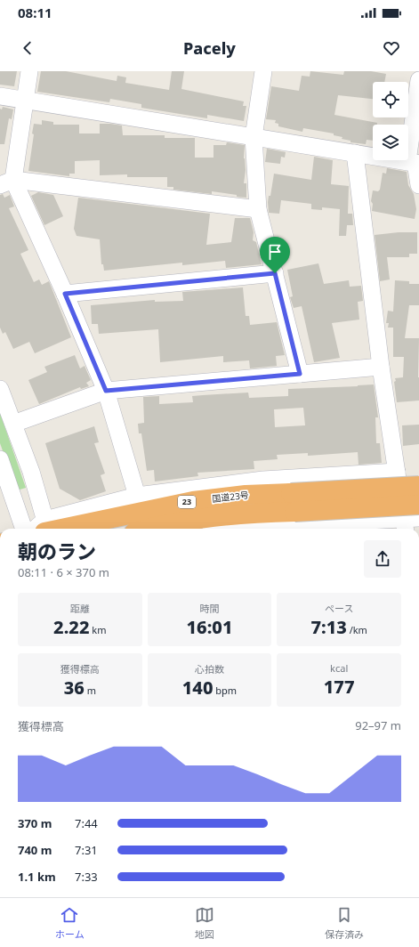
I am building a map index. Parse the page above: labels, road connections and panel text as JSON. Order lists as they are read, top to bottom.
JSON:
{
  "streets": {
    "highway": ["国道23号", "23"]
  },
  "page": {
    "status": "08:11",
    "header": "Pacely",
    "heading": ["朝のラン", "08:11 · 6 × 370 m"],
    "stats": [
      ["距離", "2.22 km"],
      ["時間", "16:01"],
      ["ペース", "7:13 /km"],
      ["獲得標高", "36 m"],
      ["心拍数", "140 bpm"],
      ["kcal", "177"]
    ],
    "chart": ["獲得標高", "92–97 m"],
    "list": [
      {
        "name": "370 m",
        "note": "7:44"
      },
      {
        "name": "740 m",
        "note": "7:31"
      },
      {
        "name": "1.1 km",
        "note": "7:33"
      }
    ],
    "tabs": ["ホーム", "地図", "保存済み"]
  }
}
